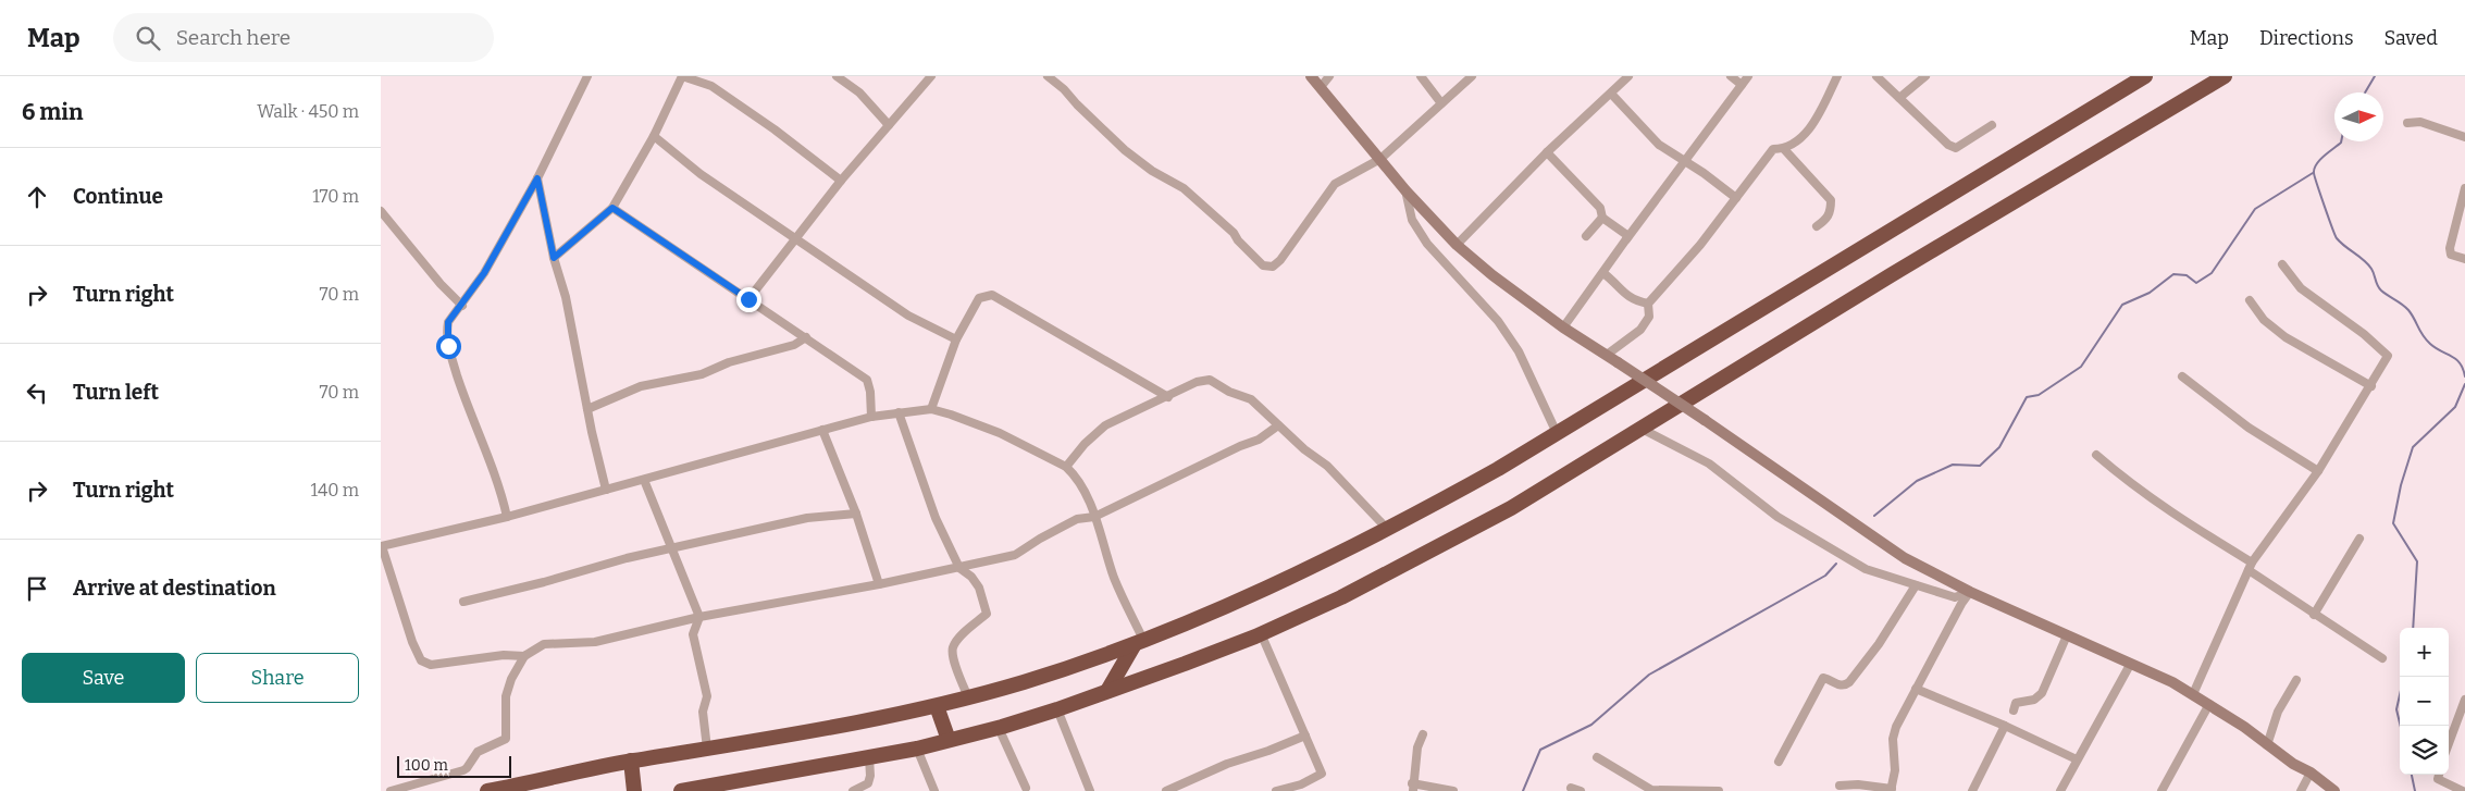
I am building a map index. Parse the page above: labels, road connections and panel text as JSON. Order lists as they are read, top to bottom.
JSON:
{
  "scale_bar": "100 m",
  "north": "right",
  "page": {
    "header": "Map",
    "search": "Search here",
    "nav": ["Map", "Directions", "Saved"],
    "heading": ["6 min", "Walk · 450 m"],
    "list": [
      ["Continue", "170 m"],
      ["Turn right", "70 m"],
      ["Turn left", "70 m"],
      ["Turn right", "140 m"],
      "Arrive at destination"
    ],
    "map_buttons": ["+", "−"],
    "buttons": ["Save", "Share"],
    "scale": "100 m"
  }
}
